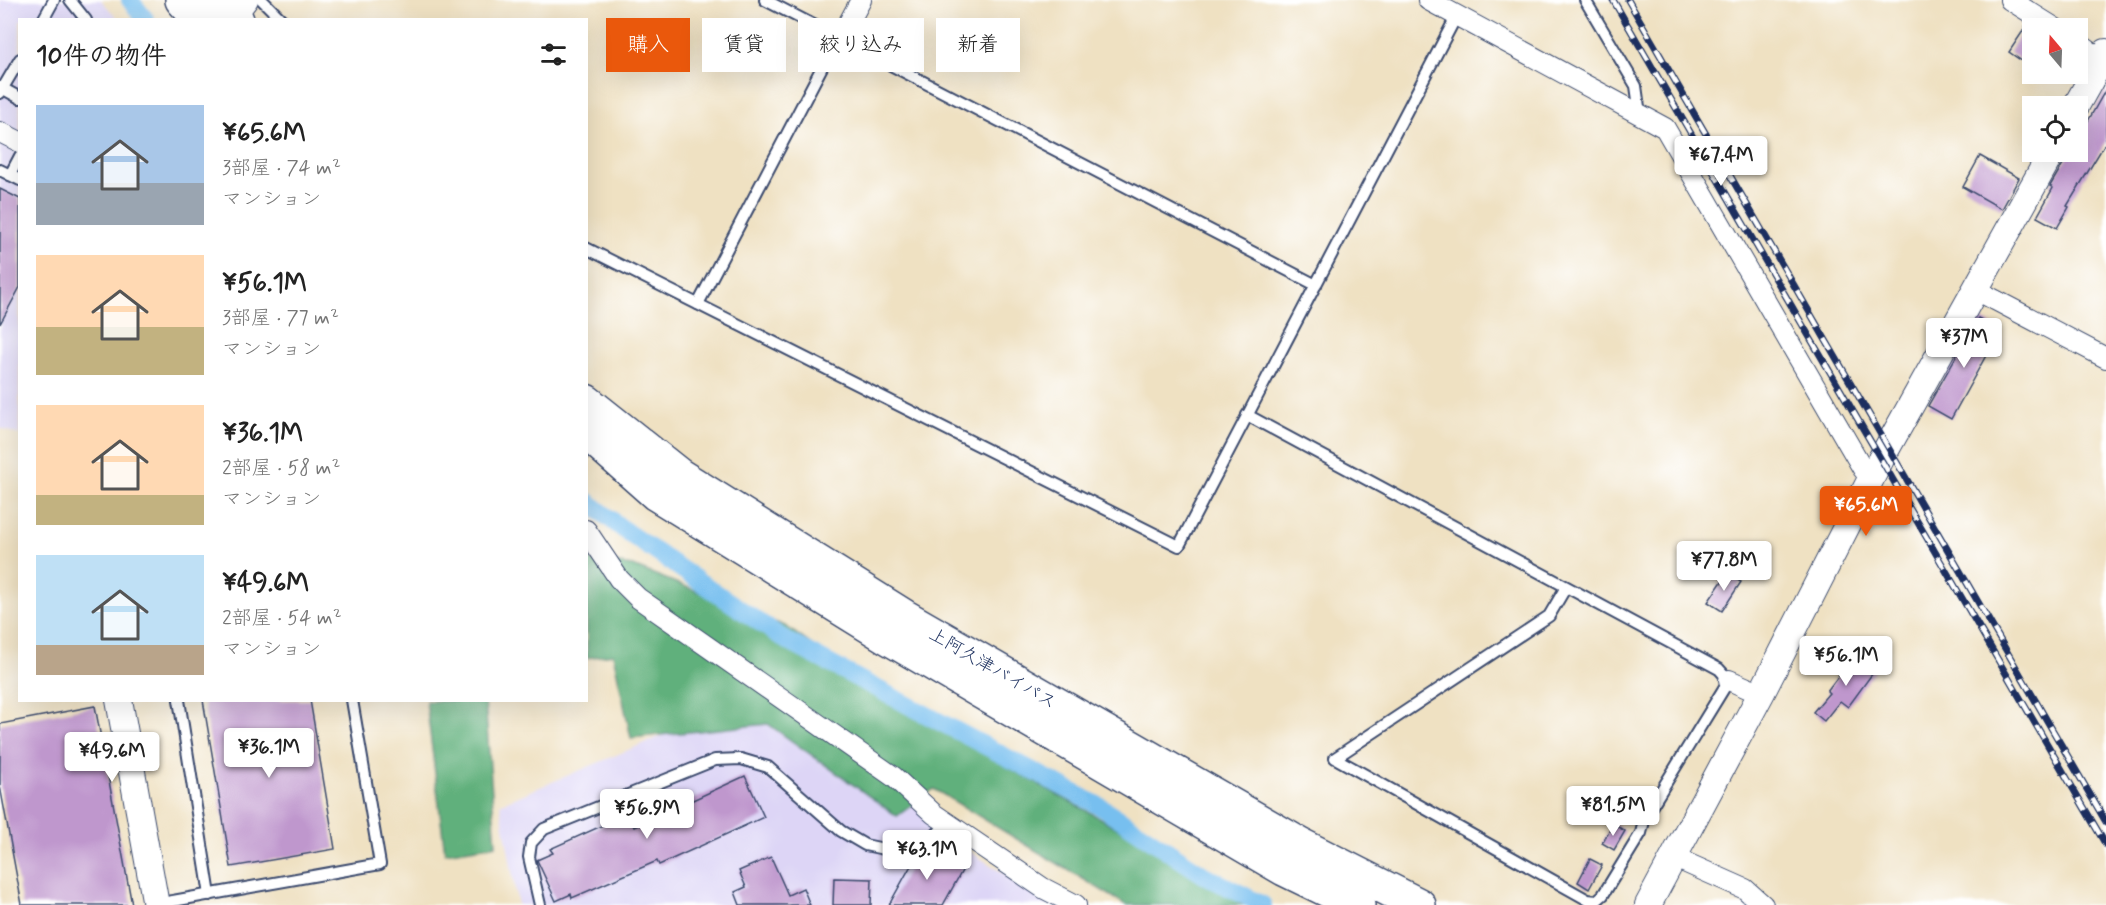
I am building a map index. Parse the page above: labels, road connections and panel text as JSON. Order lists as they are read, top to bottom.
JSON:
{
  "streets": {
    "highway": ["上阿久津バイパス"]
  },
  "north": "top",
  "page": {
    "chip": [
      "購入",
      "賃貸",
      "絞り込み",
      "新着"
    ],
    "heading": "10件の物件",
    "list": [
      {
        "name": "¥65.6M",
        "note": "3部屋 · 74 m² · マンション"
      },
      {
        "name": "¥56.1M",
        "note": "3部屋 · 77 m² · マンション"
      },
      {
        "name": "¥36.1M",
        "note": "2部屋 · 58 m² · マンション"
      },
      {
        "name": "¥49.6M",
        "note": "2部屋 · 54 m² · マンション"
      }
    ],
    "price": [
      "¥67.4M",
      "¥37M",
      "¥65.6M",
      "¥77.8M",
      "¥56.1M",
      "¥36.1M",
      "¥49.6M",
      "¥81.5M",
      "¥56.9M",
      "¥63.1M"
    ]
  }
}
